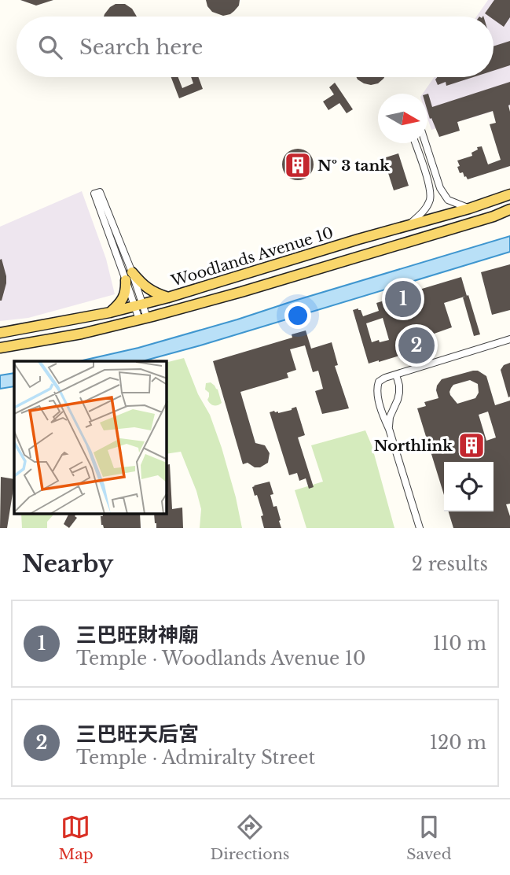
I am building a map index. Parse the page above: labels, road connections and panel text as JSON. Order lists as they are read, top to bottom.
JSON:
{
  "streets": {
    "main road": ["Woodlands Avenue 10"]
  },
  "places": {
    "building": ["№ 3 tank", "Northlink"]
  },
  "north": "right",
  "page": {
    "search": "Search here",
    "pins": ["1", "2"],
    "heading": ["Nearby", "2 results"],
    "list": [
      {
        "mark": "1",
        "name": "三巴旺財神廟",
        "note": "Temple · Woodlands Avenue 10",
        "value": "110 m"
      },
      {
        "mark": "2",
        "name": "三巴旺天后宮",
        "note": "Temple · Admiralty Street",
        "value": "120 m"
      }
    ],
    "nav": ["Map", "Directions", "Saved"]
  }
}
